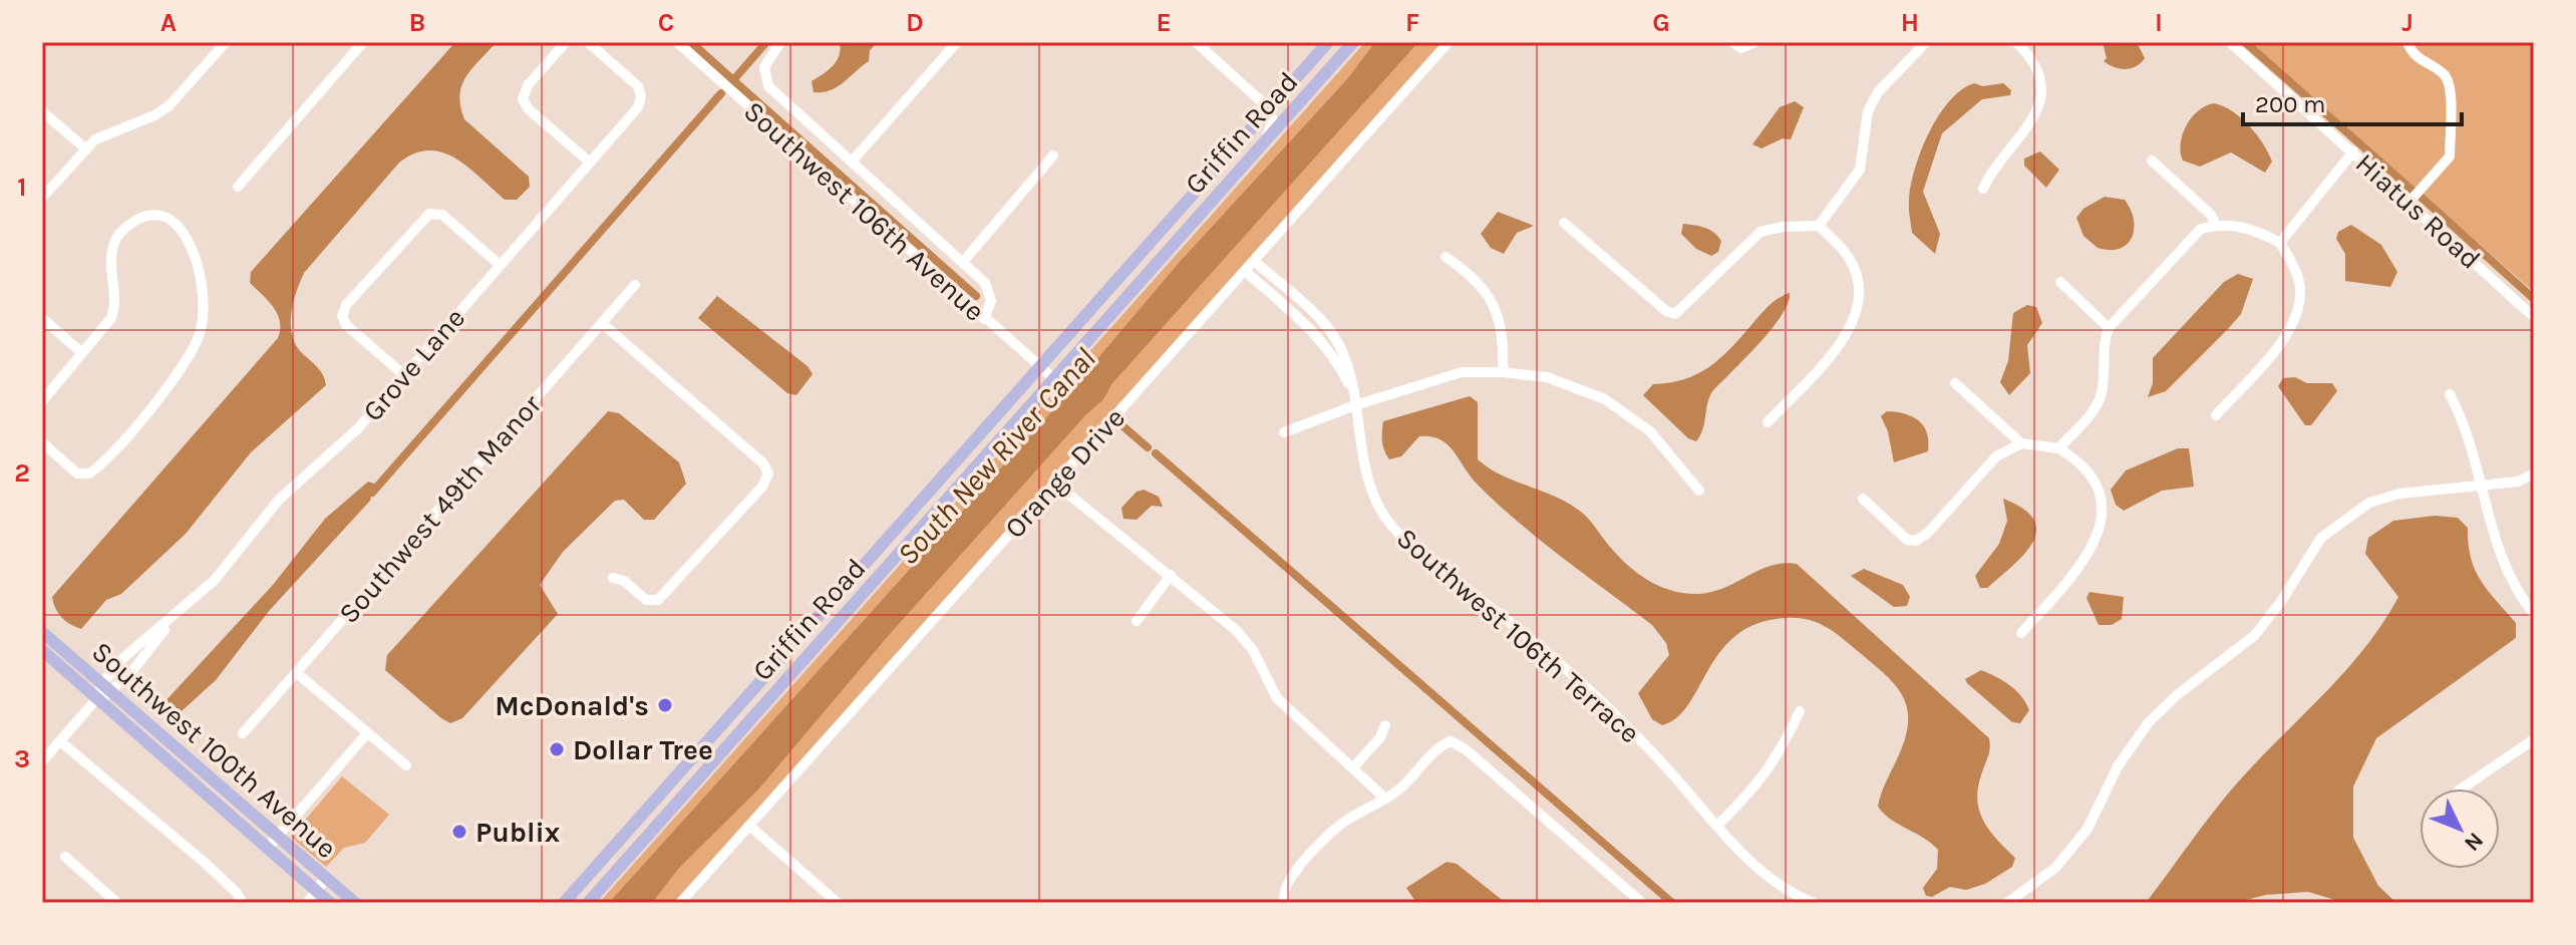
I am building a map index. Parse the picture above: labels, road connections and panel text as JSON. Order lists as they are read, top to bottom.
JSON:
{
  "streets": {
    "main road": ["Griffin Road", "Southwest 100th Avenue"],
    "street": [
      "Southwest 106th Avenue",
      "Hiatus Road",
      "Grove Lane",
      "Orange Drive",
      "Southwest 49th Manor",
      "Southwest 106th Terrace"
    ]
  },
  "crossings": [
    ["Griffin Road", "Southwest 106th Avenue"],
    ["Grove Lane", "Southwest 100th Avenue"],
    ["Orange Drive", "Southwest 106th Terrace"]
  ],
  "water": ["South New River Canal"],
  "places": ["McDonald's", "Dollar Tree", "Publix"],
  "scale_bar": "200 m",
  "north": "bottom right",
  "grid": {
    "columns": [
      "A",
      "B",
      "C",
      "D",
      "E",
      "F",
      "G",
      "H",
      "I",
      "J"
    ],
    "rows": ["1", "2", "3"]
  }
}
